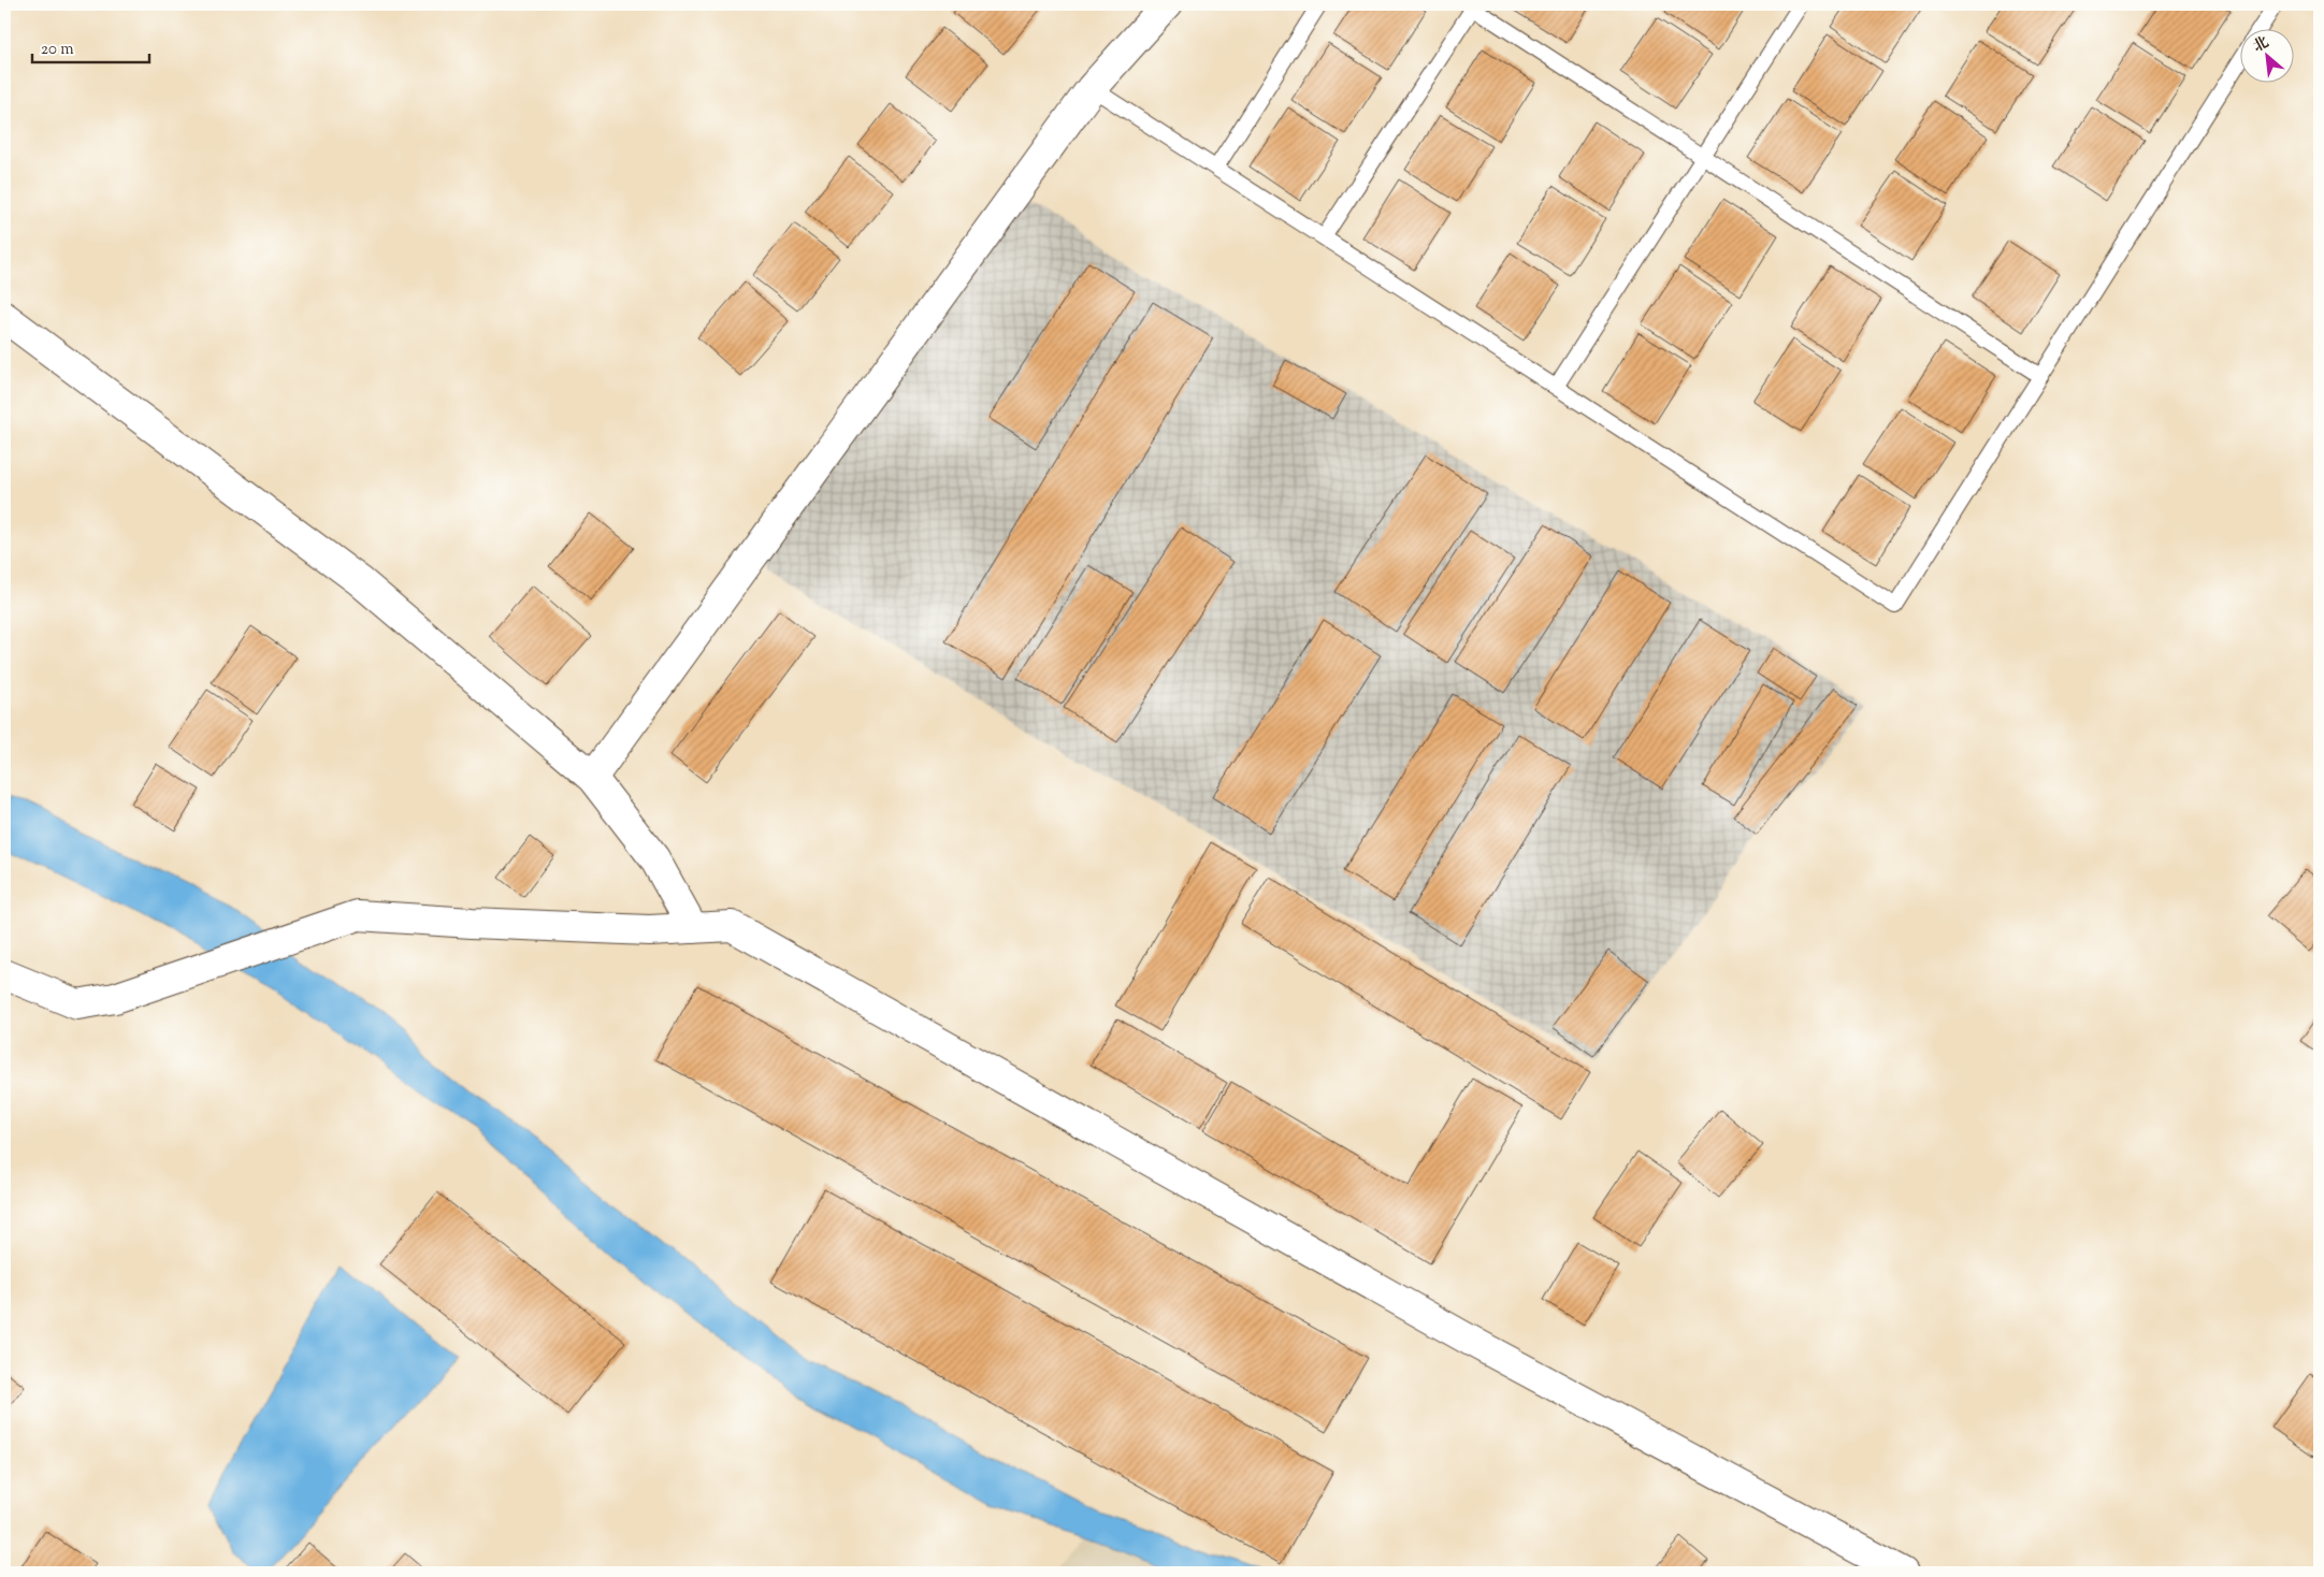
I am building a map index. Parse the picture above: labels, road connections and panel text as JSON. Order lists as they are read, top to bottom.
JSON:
{
  "scale_bar": "20 m",
  "north": "top left"
}
